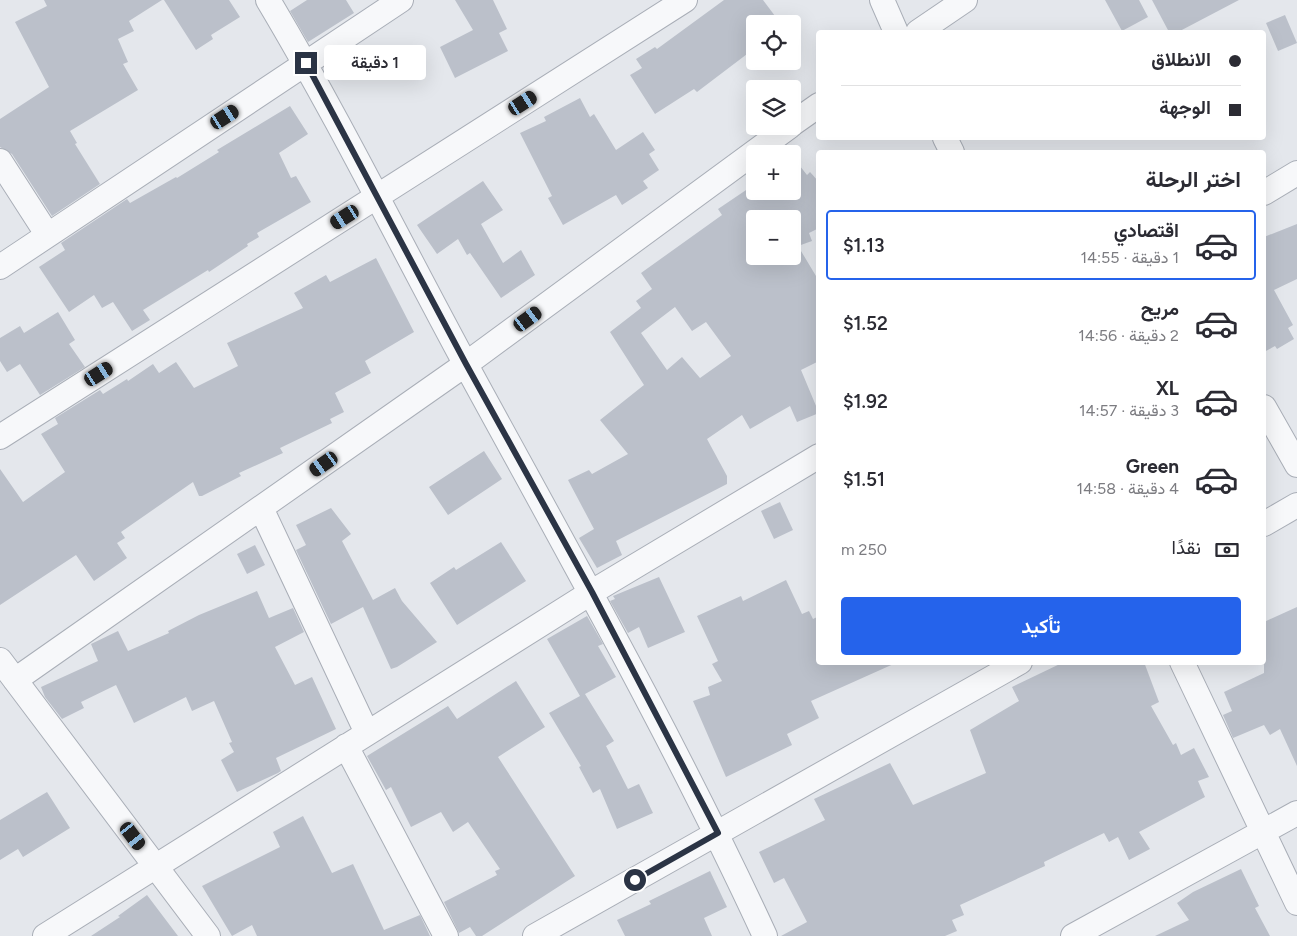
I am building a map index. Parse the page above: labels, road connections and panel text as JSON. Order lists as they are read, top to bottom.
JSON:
{
  "page": {
    "map_buttons": ["+", "−"],
    "banner": ["الانطلاق", "الوجهة"],
    "bubble": "1 دقيقة",
    "heading": "اختر الرحلة",
    "list": [
      {
        "name": "اقتصادي",
        "note": "1 دقيقة · 14:55",
        "value": "$1.13"
      },
      {
        "name": "مريح",
        "note": "2 دقيقة · 14:56",
        "value": "$1.52"
      },
      {
        "name": "XL",
        "note": "3 دقيقة · 14:57",
        "value": "$1.92"
      },
      {
        "name": "Green",
        "note": "4 دقيقة · 14:58",
        "value": "$1.51"
      }
    ],
    "pay": ["نقدًا", "250 m"],
    "buttons": "تأكيد"
  }
}
